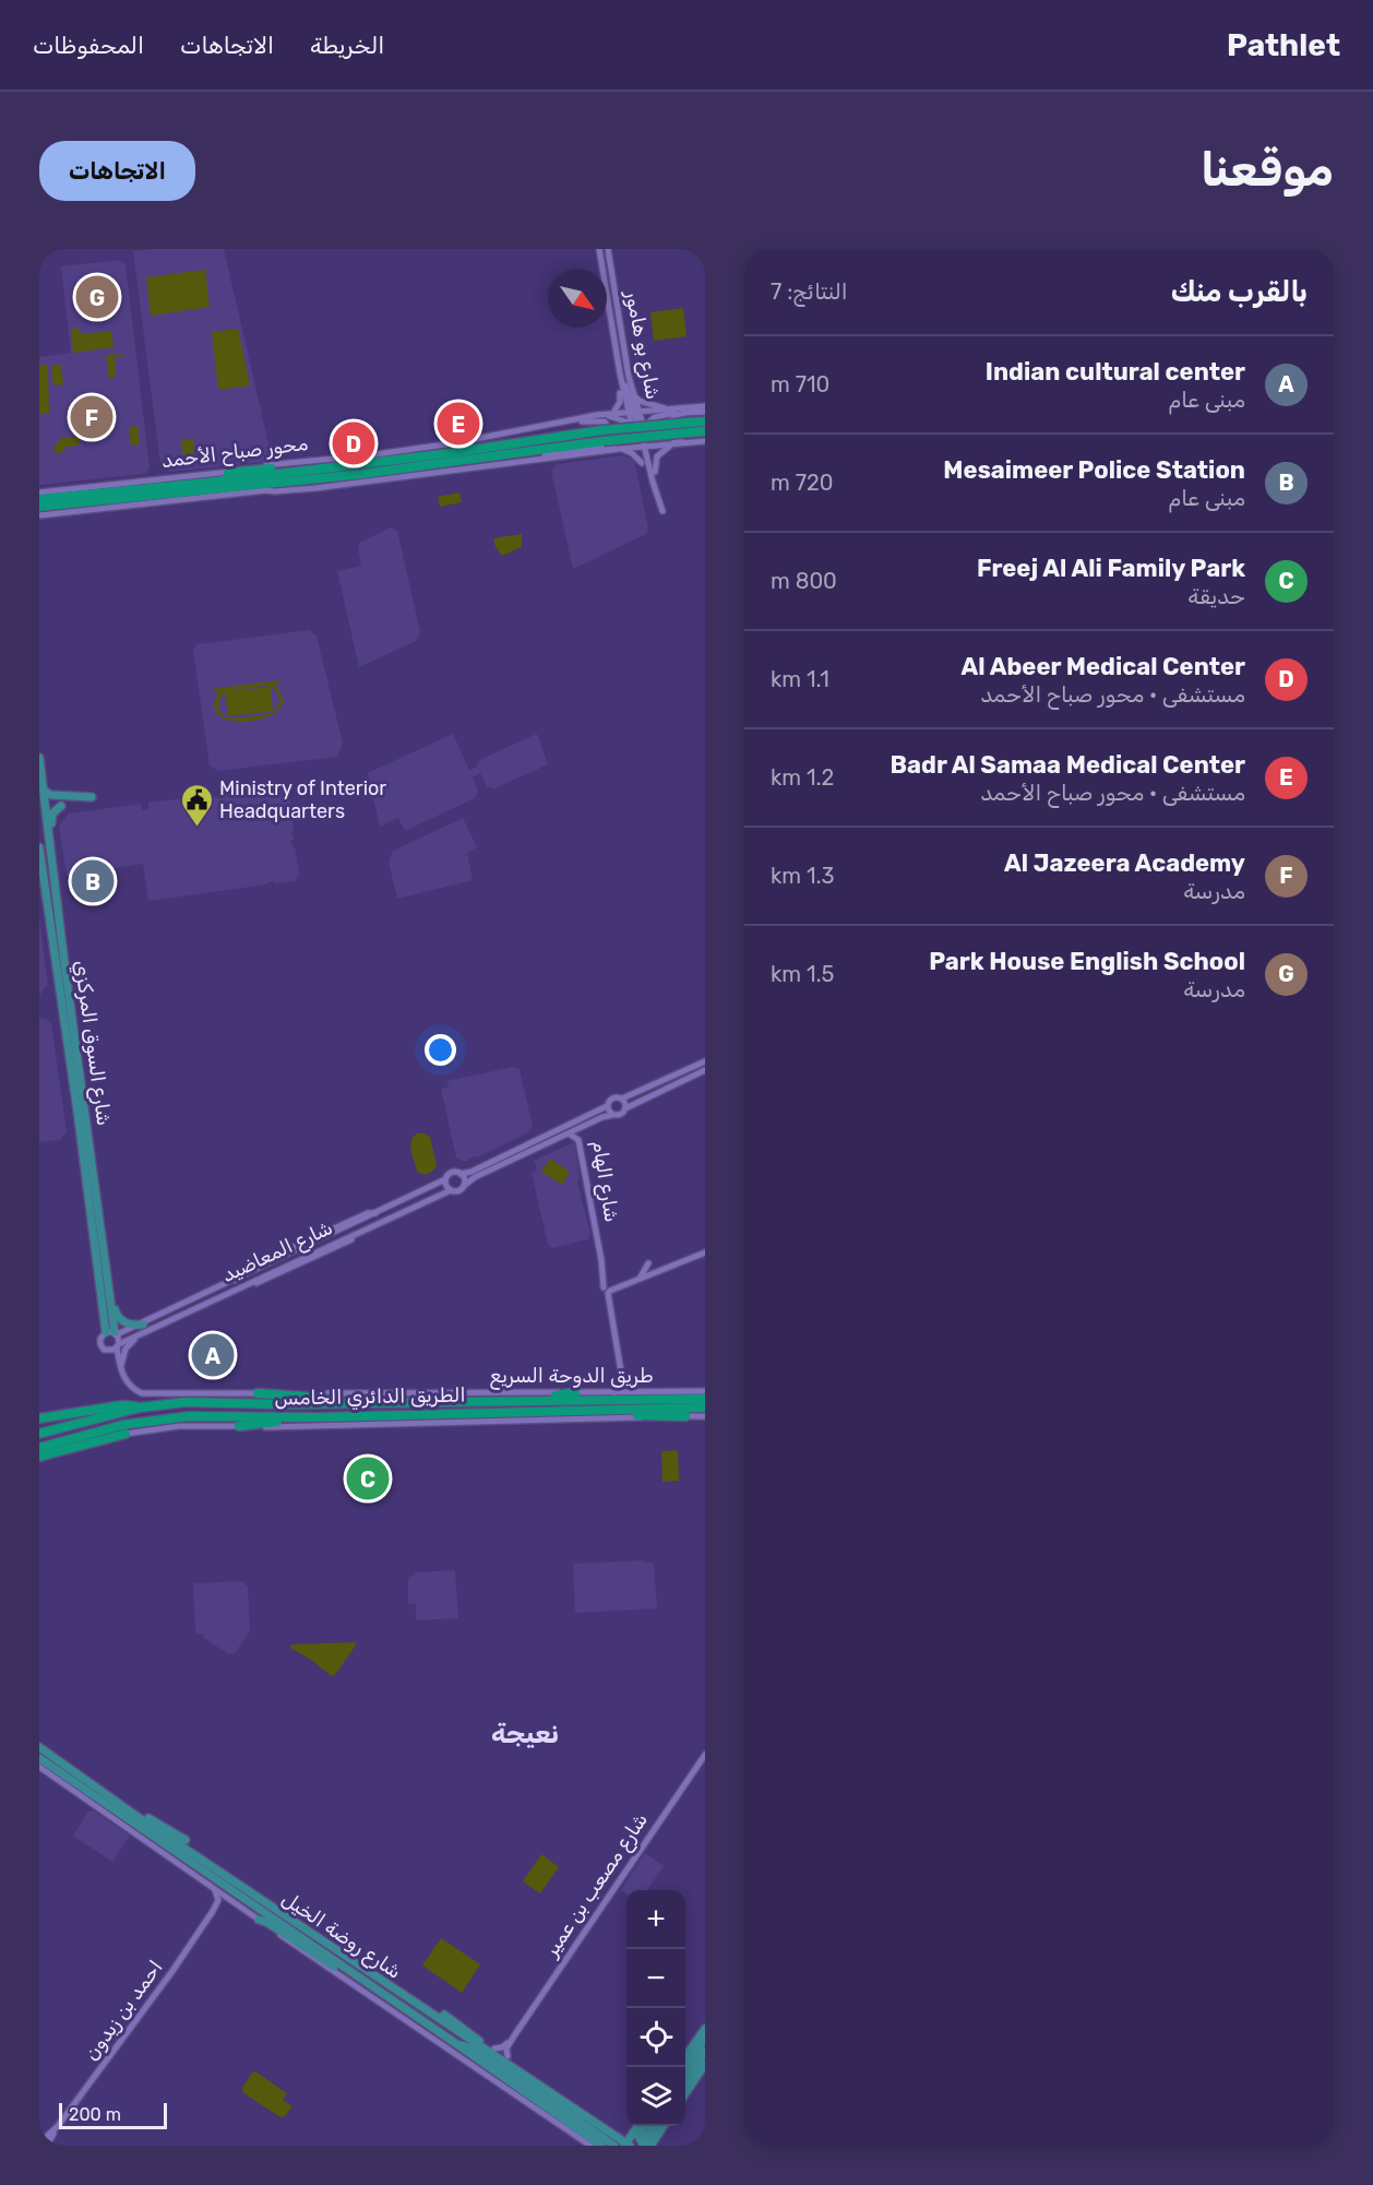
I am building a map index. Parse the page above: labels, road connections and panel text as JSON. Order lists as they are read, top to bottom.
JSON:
{
  "streets": {
    "highway": ["محور صباح الأحمد", "الطريق الدائري الخامس"],
    "main road": ["شارع السوق المركزي", "شارع روضة الخيل"],
    "street": [
      "شارع بو هامور",
      "شارع الهام",
      "شارع المعاضيد",
      "طريق الدوحة السريع",
      "شارع مصعب بن عمير",
      "احمد بن زيدون"
    ]
  },
  "crossings": [
    ["شارع بو هامور", "محور صباح الأحمد"],
    ["شارع السوق المركزي", "شارع المعاضيد"],
    ["شارع مصعب بن عمير", "شارع روضة الخيل"],
    ["شارع روضة الخيل", "احمد بن زيدون"]
  ],
  "districts": ["نعيجة"],
  "places": {
    "public building": ["Ministry of Interior Headquarters"]
  },
  "scale_bar": "200 m",
  "north": "bottom right",
  "page": {
    "header": "Pathlet",
    "nav": ["الخريطة", "الاتجاهات", "المحفوظات"],
    "buttons": "الاتجاهات",
    "title": "موقعنا",
    "heading": ["بالقرب منك", "النتائج: 7"],
    "pins": [
      "G",
      "F",
      "E",
      "D",
      "B",
      "A",
      "C"
    ],
    "list": [
      {
        "mark": "A",
        "name": "Indian cultural center",
        "note": "مبنى عام",
        "value": "710 m"
      },
      {
        "mark": "B",
        "name": "Mesaimeer Police Station",
        "note": "مبنى عام",
        "value": "720 m"
      },
      {
        "mark": "C",
        "name": "Freej Al Ali Family Park",
        "note": "حديقة",
        "value": "800 m"
      },
      {
        "mark": "D",
        "name": "Al Abeer Medical Center",
        "note": "مستشفى · محور صباح الأحمد",
        "value": "1.1 km"
      },
      {
        "mark": "E",
        "name": "Badr Al Samaa Medical Center",
        "note": "مستشفى · محور صباح الأحمد",
        "value": "1.2 km"
      },
      {
        "mark": "F",
        "name": "Al Jazeera Academy",
        "note": "مدرسة",
        "value": "1.3 km"
      },
      {
        "mark": "G",
        "name": "Park House English School",
        "note": "مدرسة",
        "value": "1.5 km"
      }
    ],
    "map_buttons": ["+", "−"],
    "scale": "200 m"
  }
}
